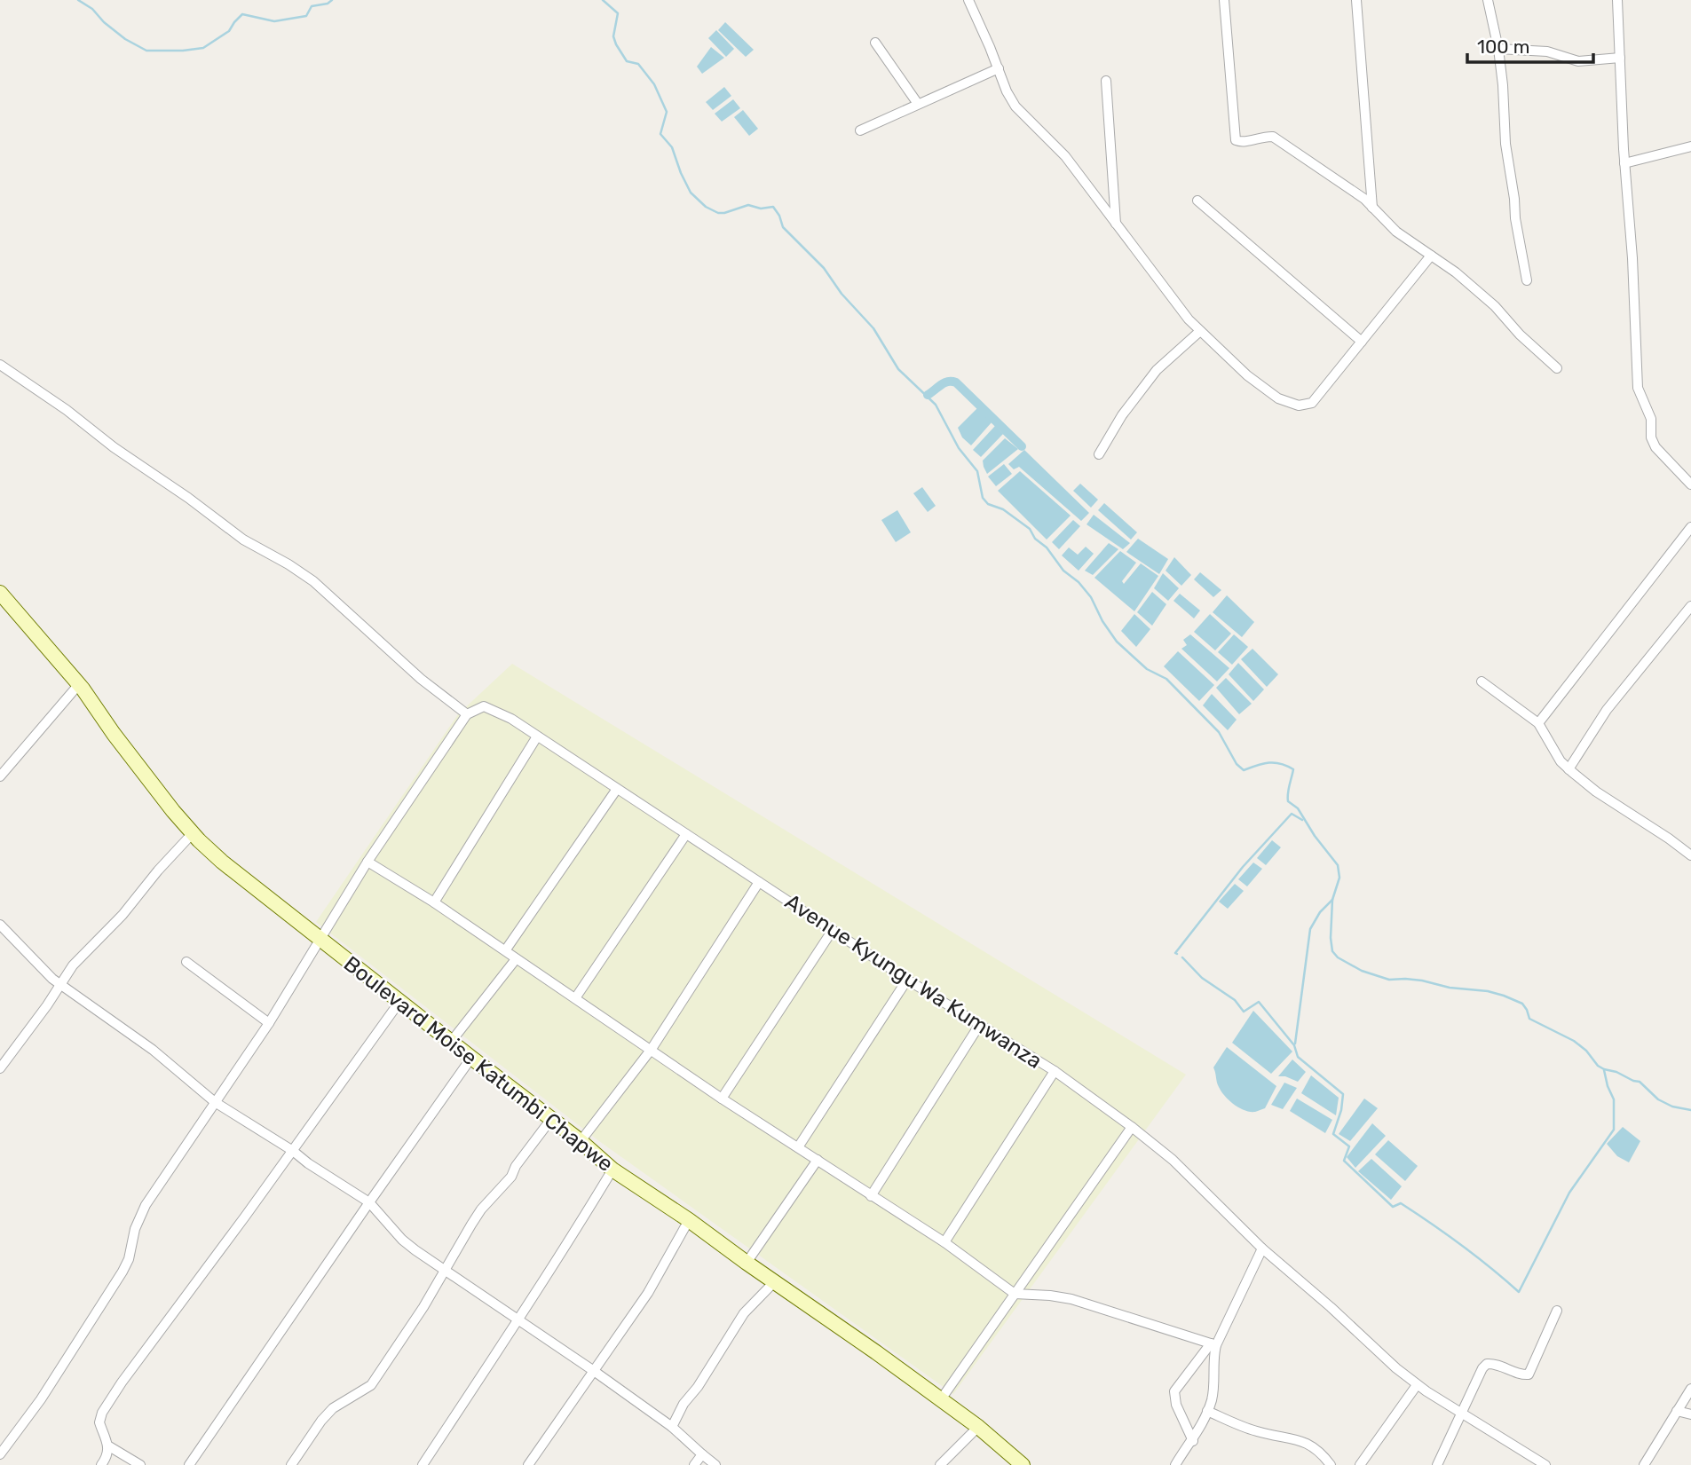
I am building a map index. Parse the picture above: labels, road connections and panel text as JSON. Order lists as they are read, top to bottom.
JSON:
{
  "streets": {
    "street": ["Avenue Kyungu Wa Kumwanza", "Boulevard Moise Katumbi Chapwe"]
  },
  "scale_bar": "100 m"
}
